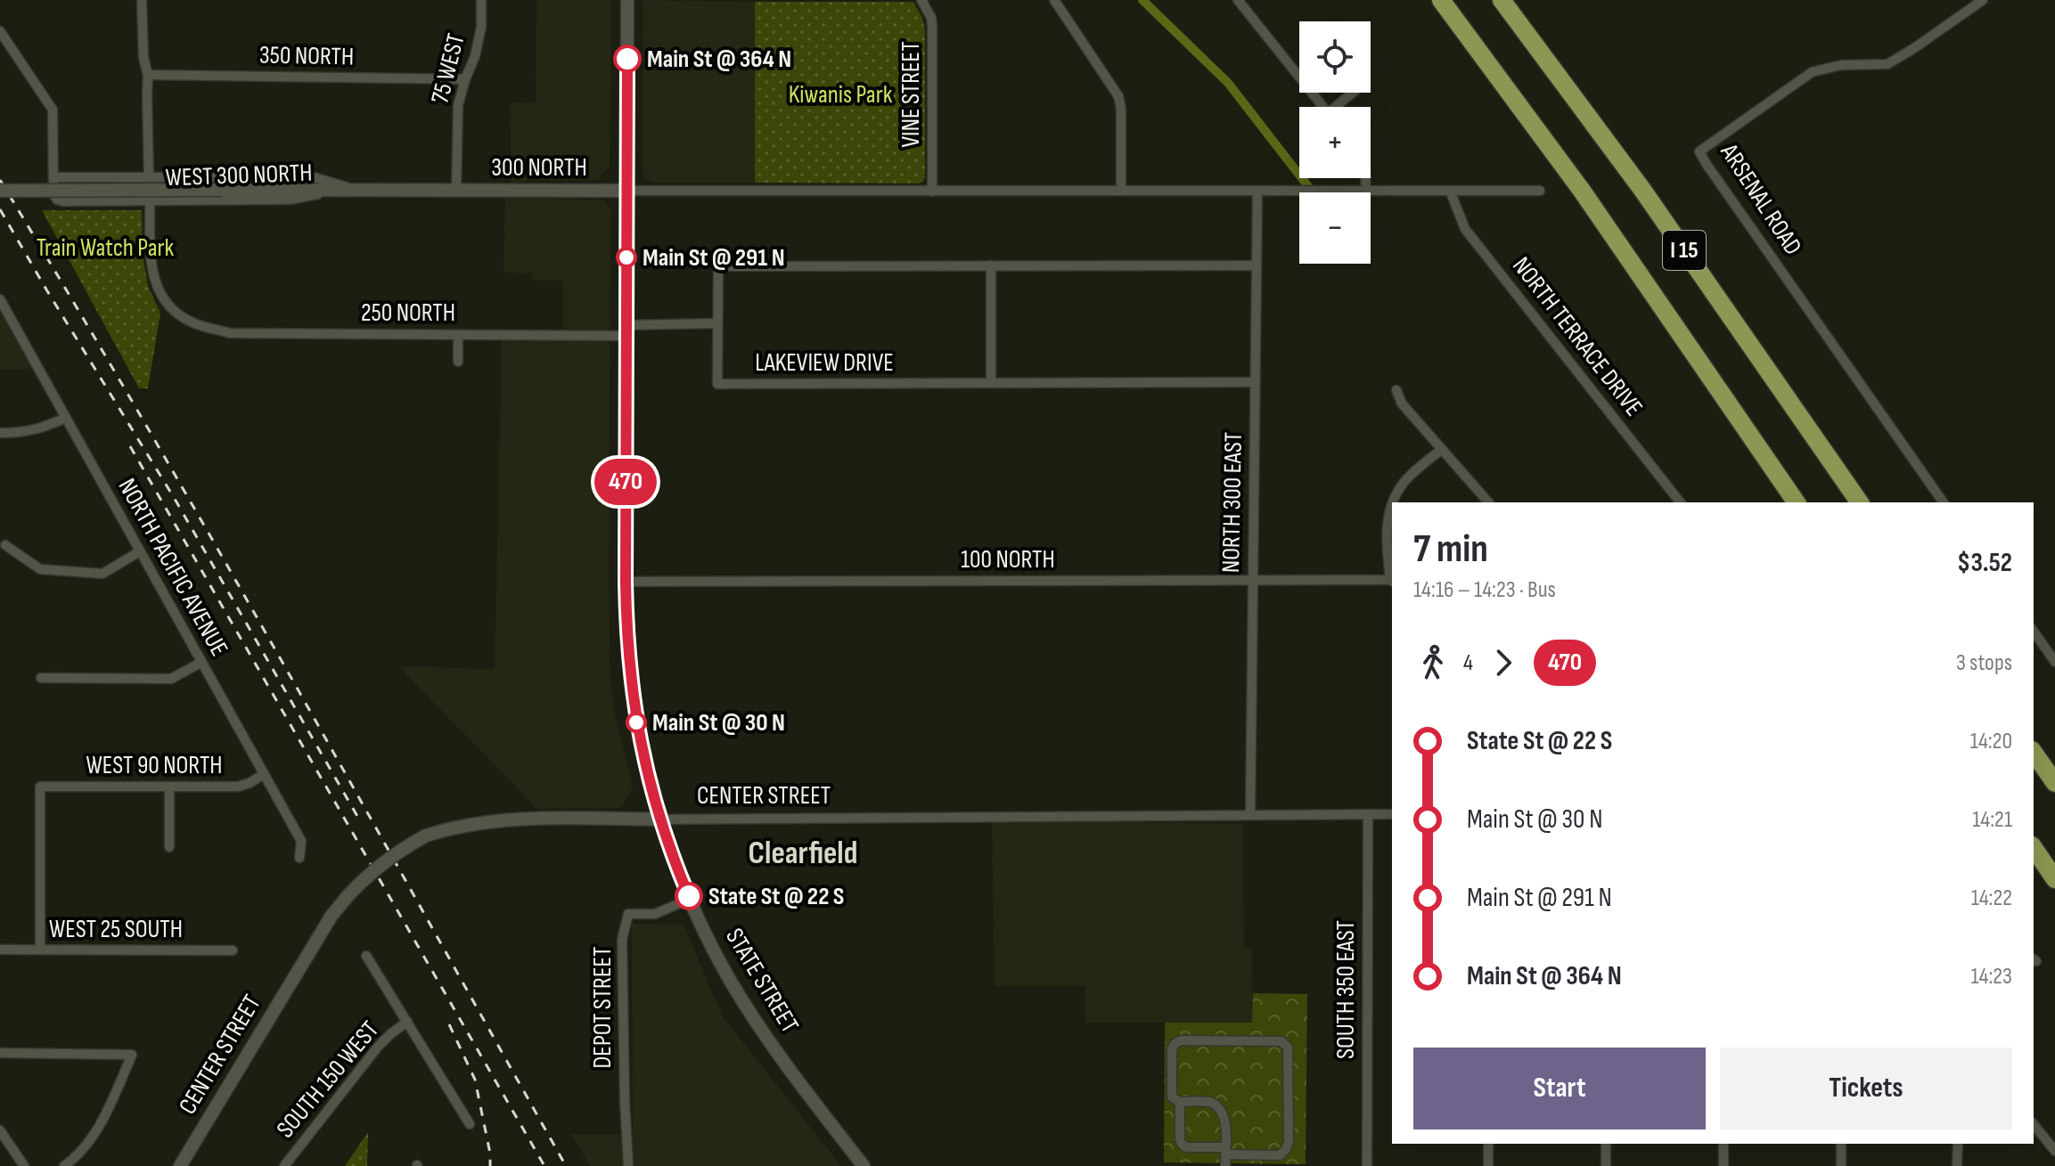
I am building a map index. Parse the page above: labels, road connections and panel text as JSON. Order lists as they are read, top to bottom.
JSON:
{
  "streets": {
    "highway": ["I 15"],
    "main road": ["300 NORTH", "CENTER STREET", "STATE STREET"],
    "street": [
      "350 NORTH",
      "75 WEST",
      "VINE STREET",
      "WEST 300 NORTH",
      "ARSENAL ROAD",
      "250 NORTH",
      "NORTH TERRACE DRIVE",
      "LAKEVIEW DRIVE",
      "NORTH 300 EAST",
      "100 NORTH",
      "NORTH PACIFIC AVENUE",
      "WEST 90 NORTH",
      "WEST 25 SOUTH",
      "SOUTH 350 EAST",
      "DEPOT STREET",
      "SOUTH 150 WEST"
    ]
  },
  "crossings": [
    ["350 NORTH", "75 WEST"],
    ["75 WEST", "300 NORTH"],
    ["VINE STREET", "300 NORTH"],
    ["300 NORTH", "WEST 300 NORTH"],
    ["300 NORTH", "NORTH TERRACE DRIVE"],
    ["300 NORTH", "NORTH 300 EAST"],
    ["300 NORTH", "STATE STREET"],
    ["WEST 300 NORTH", "250 NORTH"],
    ["250 NORTH", "STATE STREET"],
    ["LAKEVIEW DRIVE", "NORTH 300 EAST"],
    ["NORTH 300 EAST", "100 NORTH"],
    ["NORTH 300 EAST", "CENTER STREET"],
    ["100 NORTH", "STATE STREET"],
    ["NORTH PACIFIC AVENUE", "WEST 90 NORTH"],
    ["WEST 90 NORTH", "WEST 25 SOUTH"],
    ["CENTER STREET", "STATE STREET"],
    ["CENTER STREET", "SOUTH 350 EAST"],
    ["STATE STREET", "DEPOT STREET"]
  ],
  "districts": ["Clearfield"],
  "parks": ["Kiwanis Park", "Train Watch Park"],
  "places": [
    "Main St @ 364 N",
    "Main St @ 291 N",
    "Main St @ 30 N",
    "State St @ 22 S"
  ],
  "lines": ["bus line 470"],
  "page": {
    "on_map": "470",
    "map_buttons": ["+", "−"],
    "heading": ["7 min", "14:16 – 14:23 · Bus", "$3.52"],
    "legs": ["4", "470", "3 stops"],
    "list": [
      {
        "name": "State St @ 22 S",
        "value": "14:20"
      },
      {
        "name": "Main St @ 30 N",
        "value": "14:21"
      },
      {
        "name": "Main St @ 291 N",
        "value": "14:22"
      },
      {
        "name": "Main St @ 364 N",
        "value": "14:23"
      }
    ],
    "buttons": ["Start", "Tickets"]
  }
}
